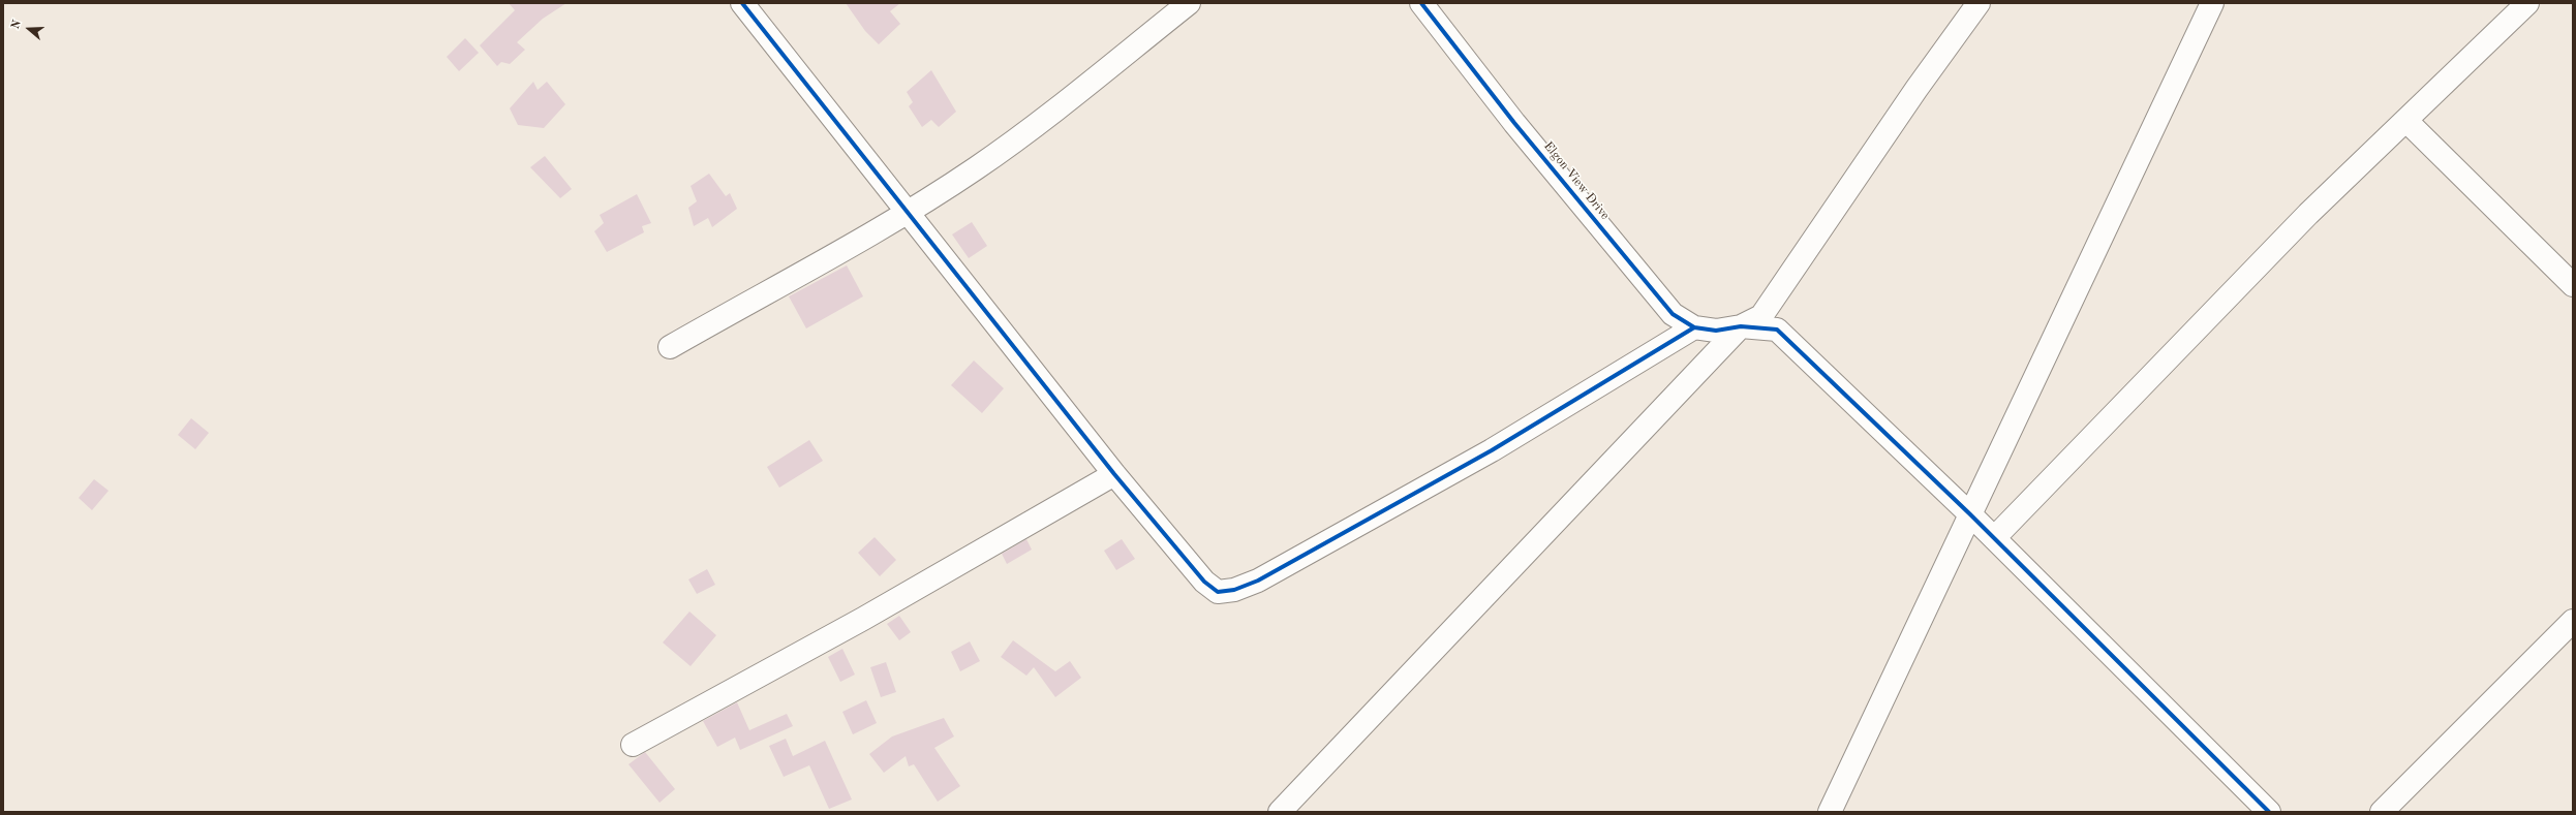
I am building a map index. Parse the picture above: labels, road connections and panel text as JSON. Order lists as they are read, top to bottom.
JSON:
{
  "streets": {
    "street": ["Elgon View Drive"]
  },
  "north": "left"
}
